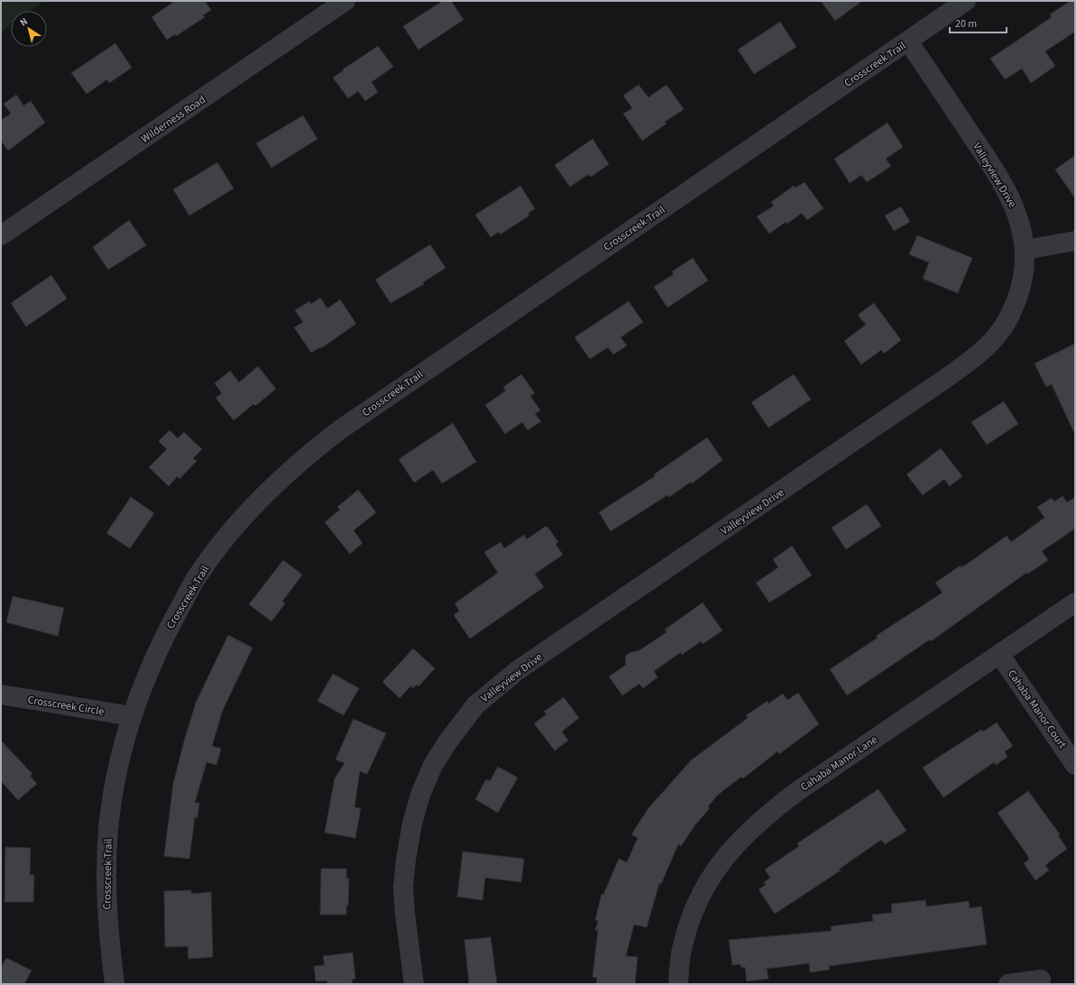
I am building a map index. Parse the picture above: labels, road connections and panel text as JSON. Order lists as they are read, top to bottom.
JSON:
{
  "streets": {
    "street": [
      "Crosscreek Trail",
      "Wilderness Road",
      "Valleyview Drive",
      "Crosscreek Circle",
      "Cahaba Manor Court",
      "Cahaba Manor Lane"
    ]
  },
  "crossings": [
    ["Crosscreek Trail", "Valleyview Drive"],
    ["Crosscreek Trail", "Crosscreek Circle"],
    ["Cahaba Manor Court", "Cahaba Manor Lane"]
  ],
  "scale_bar": "20 m",
  "north": "top left"
}
